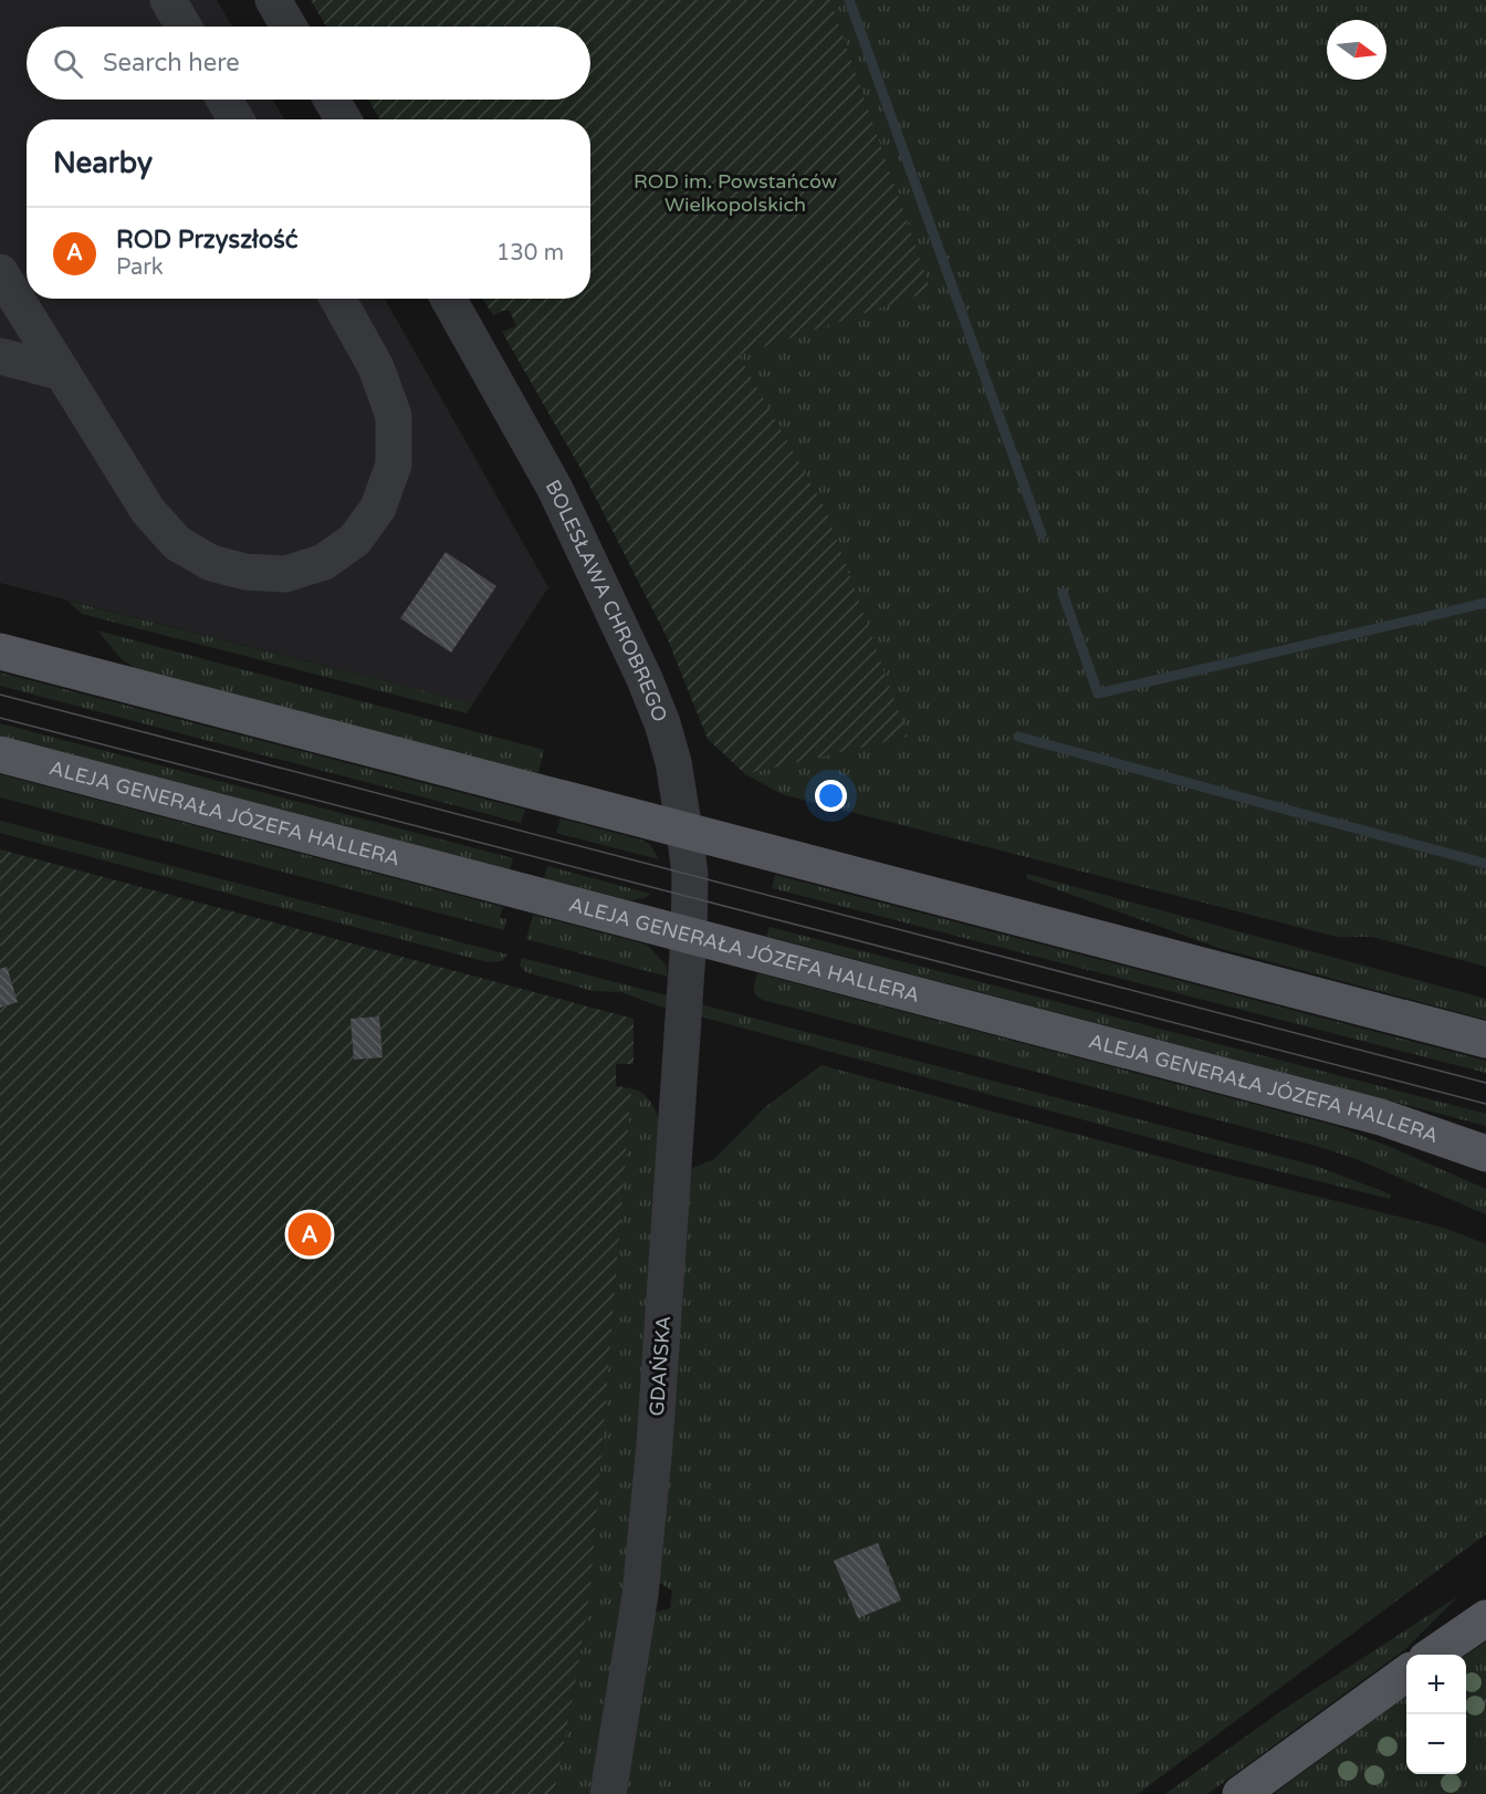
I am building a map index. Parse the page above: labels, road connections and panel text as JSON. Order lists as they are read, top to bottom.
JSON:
{
  "streets": {
    "main road": ["ALEJA GENERAŁA JÓZEFA HALLERA"],
    "street": ["BOLESŁAWA CHROBREGO", "GDAŃSKA"]
  },
  "crossings": [
    ["BOLESŁAWA CHROBREGO", "ALEJA GENERAŁA JÓZEFA HALLERA"],
    ["BOLESŁAWA CHROBREGO", "GDAŃSKA"],
    ["ALEJA GENERAŁA JÓZEFA HALLERA", "GDAŃSKA"]
  ],
  "parks": ["ROD im. Powstańców Wielkopolskich"],
  "north": "right",
  "page": {
    "search": "Search here",
    "heading": "Nearby",
    "list": [
      {
        "mark": "A",
        "name": "ROD Przyszłość",
        "note": "Park",
        "value": "130 m"
      }
    ],
    "pins": "A",
    "map_buttons": ["+", "−"]
  }
}
